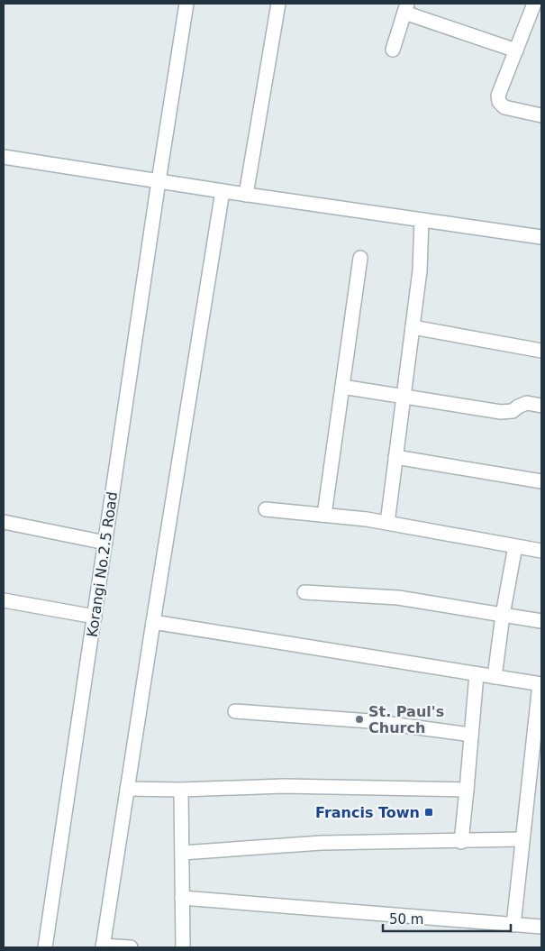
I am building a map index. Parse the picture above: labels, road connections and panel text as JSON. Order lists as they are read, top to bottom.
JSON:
{
  "streets": {
    "street": ["Korangi No.2.5 Road"]
  },
  "places": {
    "other": ["St. Paul's Church"],
    "transit": ["Francis Town"]
  },
  "scale_bar": "50 m"
}
